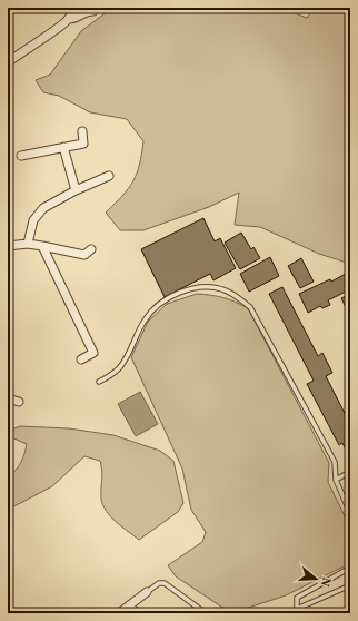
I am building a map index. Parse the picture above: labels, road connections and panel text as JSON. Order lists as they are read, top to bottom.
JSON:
{
  "north": "right"
}
